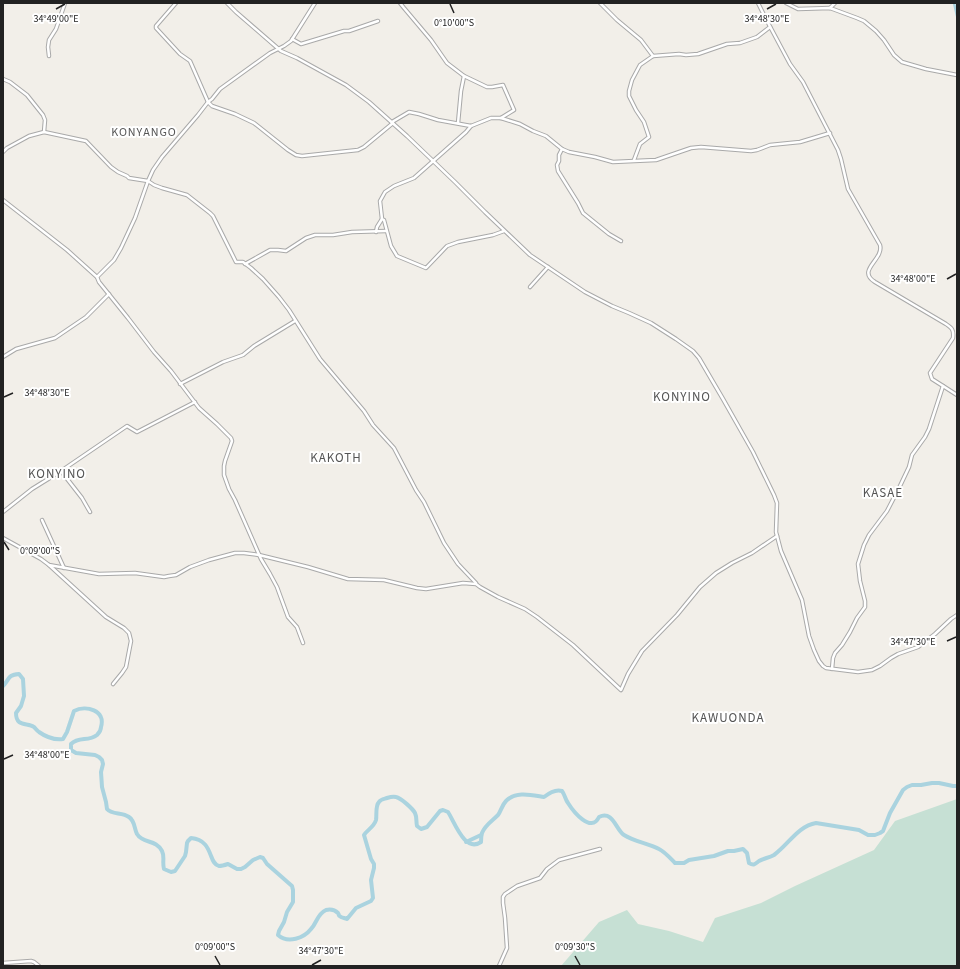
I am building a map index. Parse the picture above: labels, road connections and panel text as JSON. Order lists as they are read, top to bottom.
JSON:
{
  "districts": [
    "KONYANGO",
    "KONYINO",
    "KAKOTH",
    "KONYINO",
    "KASAE",
    "KAWUONDA"
  ],
  "coordinates": [
    "34°49'00\"E",
    "34°48'30\"E",
    "0°10'00\"S",
    "34°48'00\"E",
    "0°09'00\"S",
    "34°47'30\"E",
    "0°09'30\"S"
  ]
}
